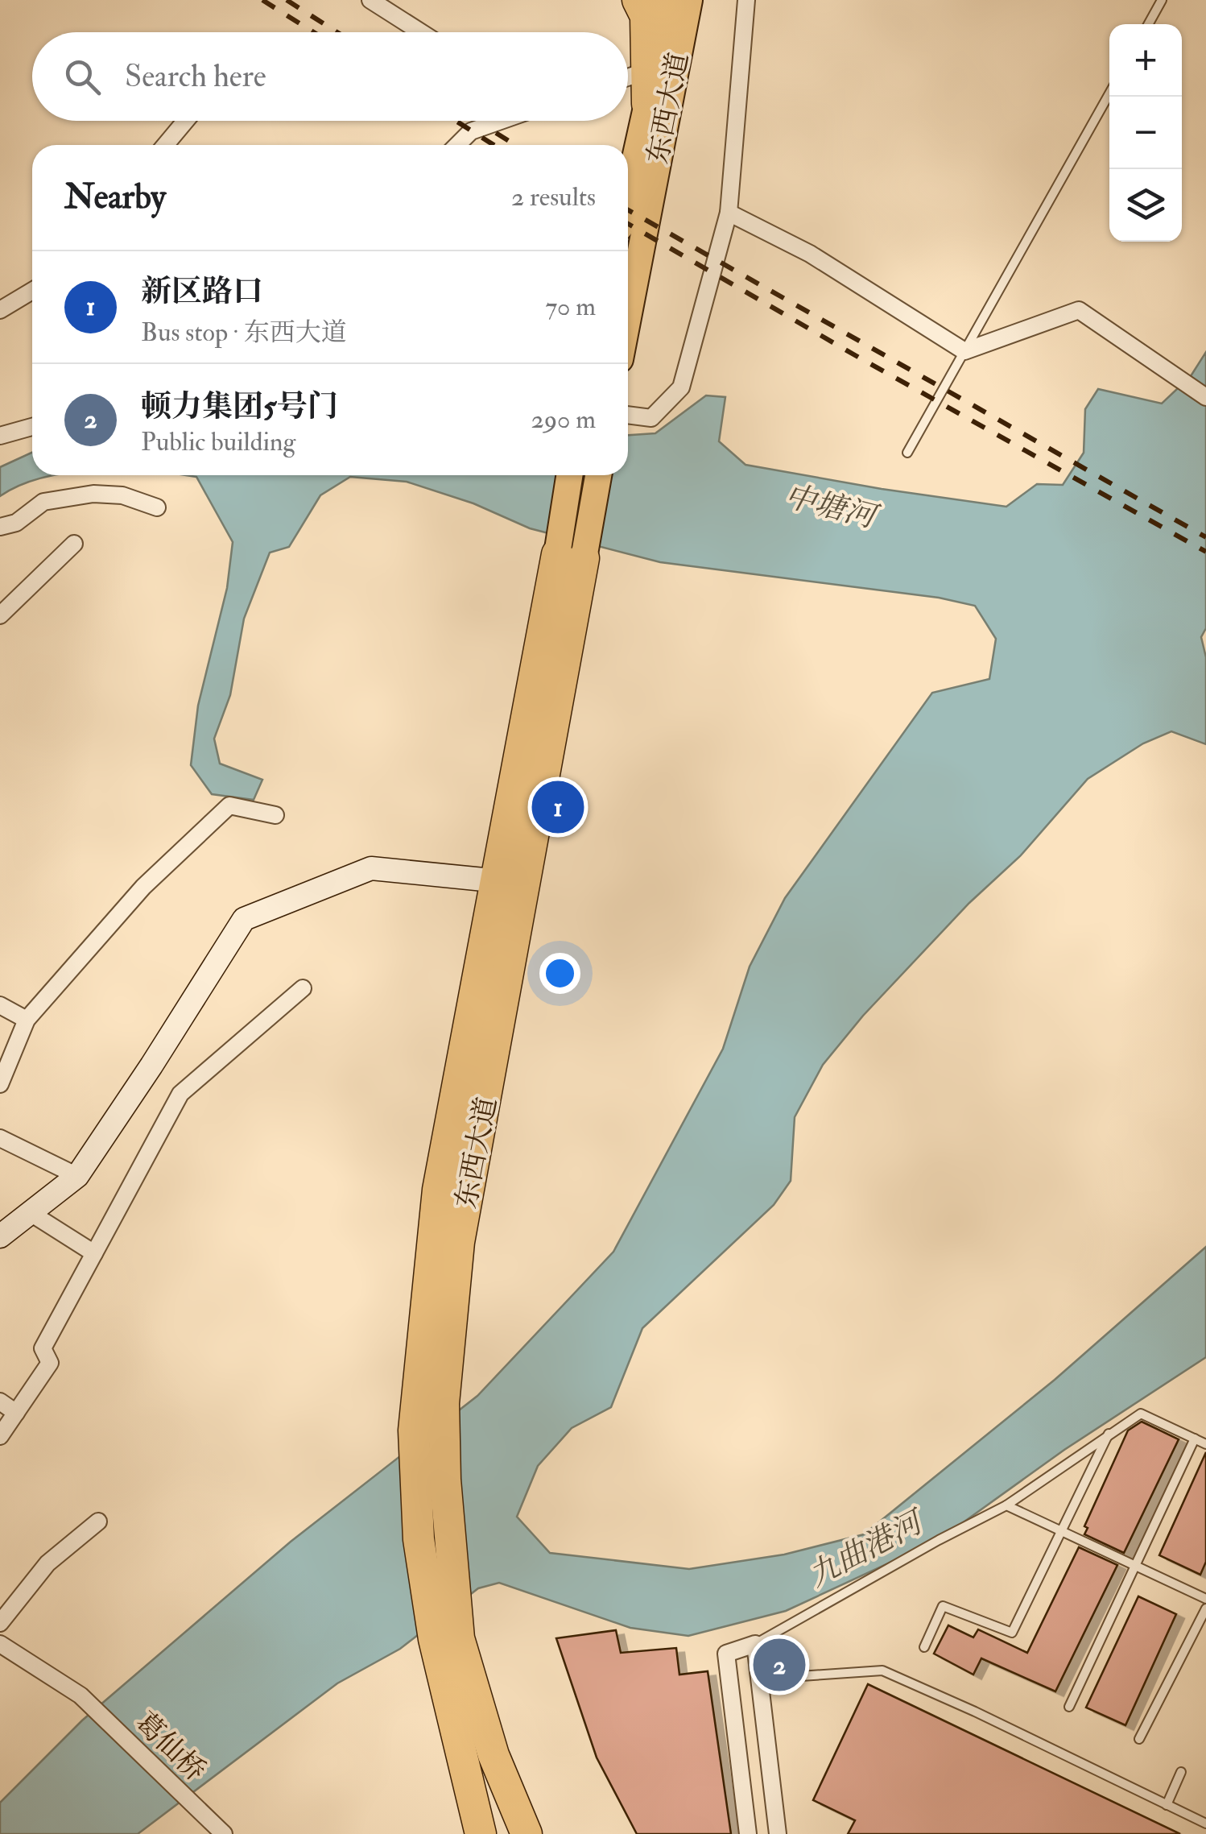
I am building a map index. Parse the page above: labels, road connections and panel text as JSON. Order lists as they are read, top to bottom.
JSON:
{
  "streets": {
    "highway": ["东西大道"],
    "street": ["葛仙桥"]
  },
  "water": ["中塘河", "九曲港河"],
  "page": {
    "map_buttons": ["+", "−"],
    "search": "Search here",
    "heading": ["Nearby", "2 results"],
    "list": [
      {
        "mark": "1",
        "name": "新区路口",
        "note": "Bus stop · 东西大道",
        "value": "70 m"
      },
      {
        "mark": "2",
        "name": "顿力集团5号门",
        "note": "Public building",
        "value": "290 m"
      }
    ],
    "pins": ["1", "2"]
  }
}
